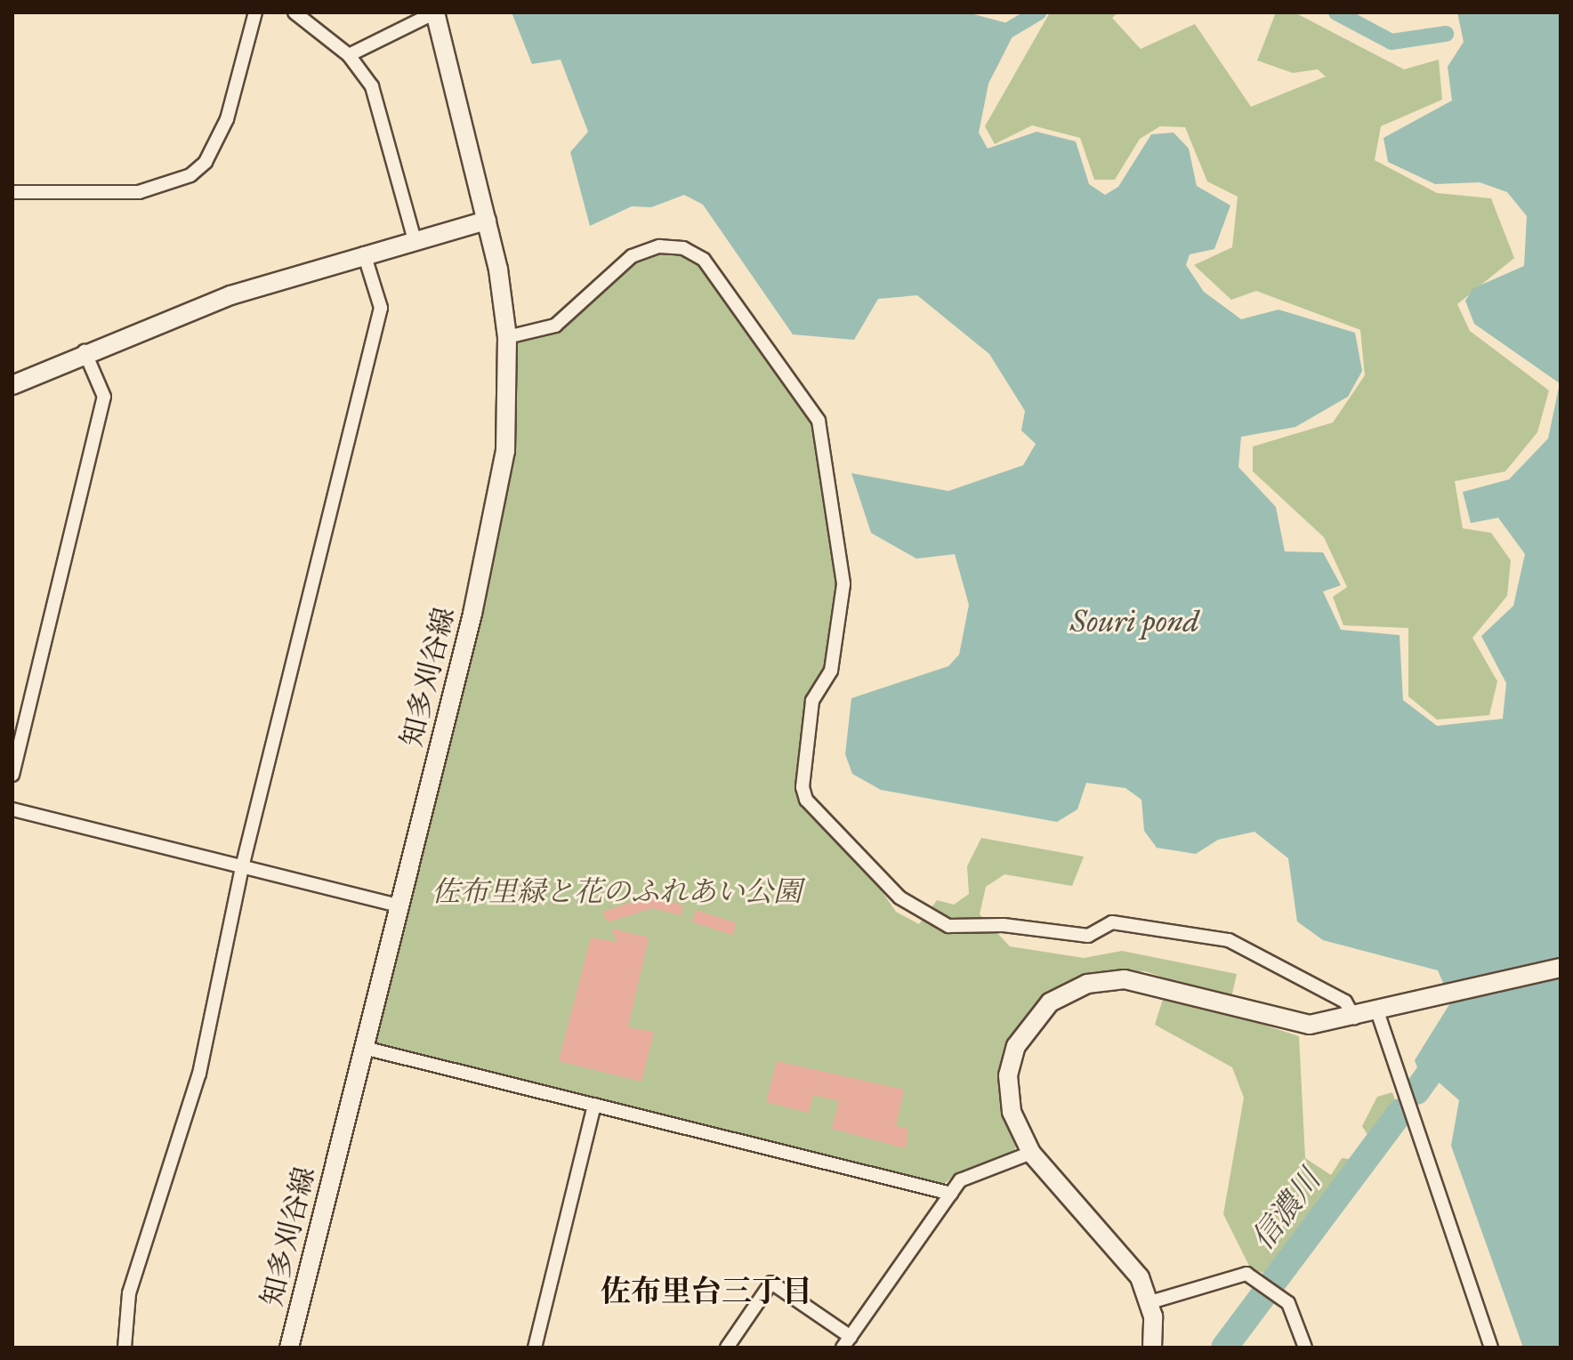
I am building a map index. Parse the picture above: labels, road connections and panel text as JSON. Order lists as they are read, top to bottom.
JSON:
{
  "streets": {
    "street": ["知多刈谷線"]
  },
  "districts": ["佐布里台三丁目"],
  "water": ["Souri pond", "信濃川"],
  "parks": ["佐布里緑と花のふれあい公園"]
}
